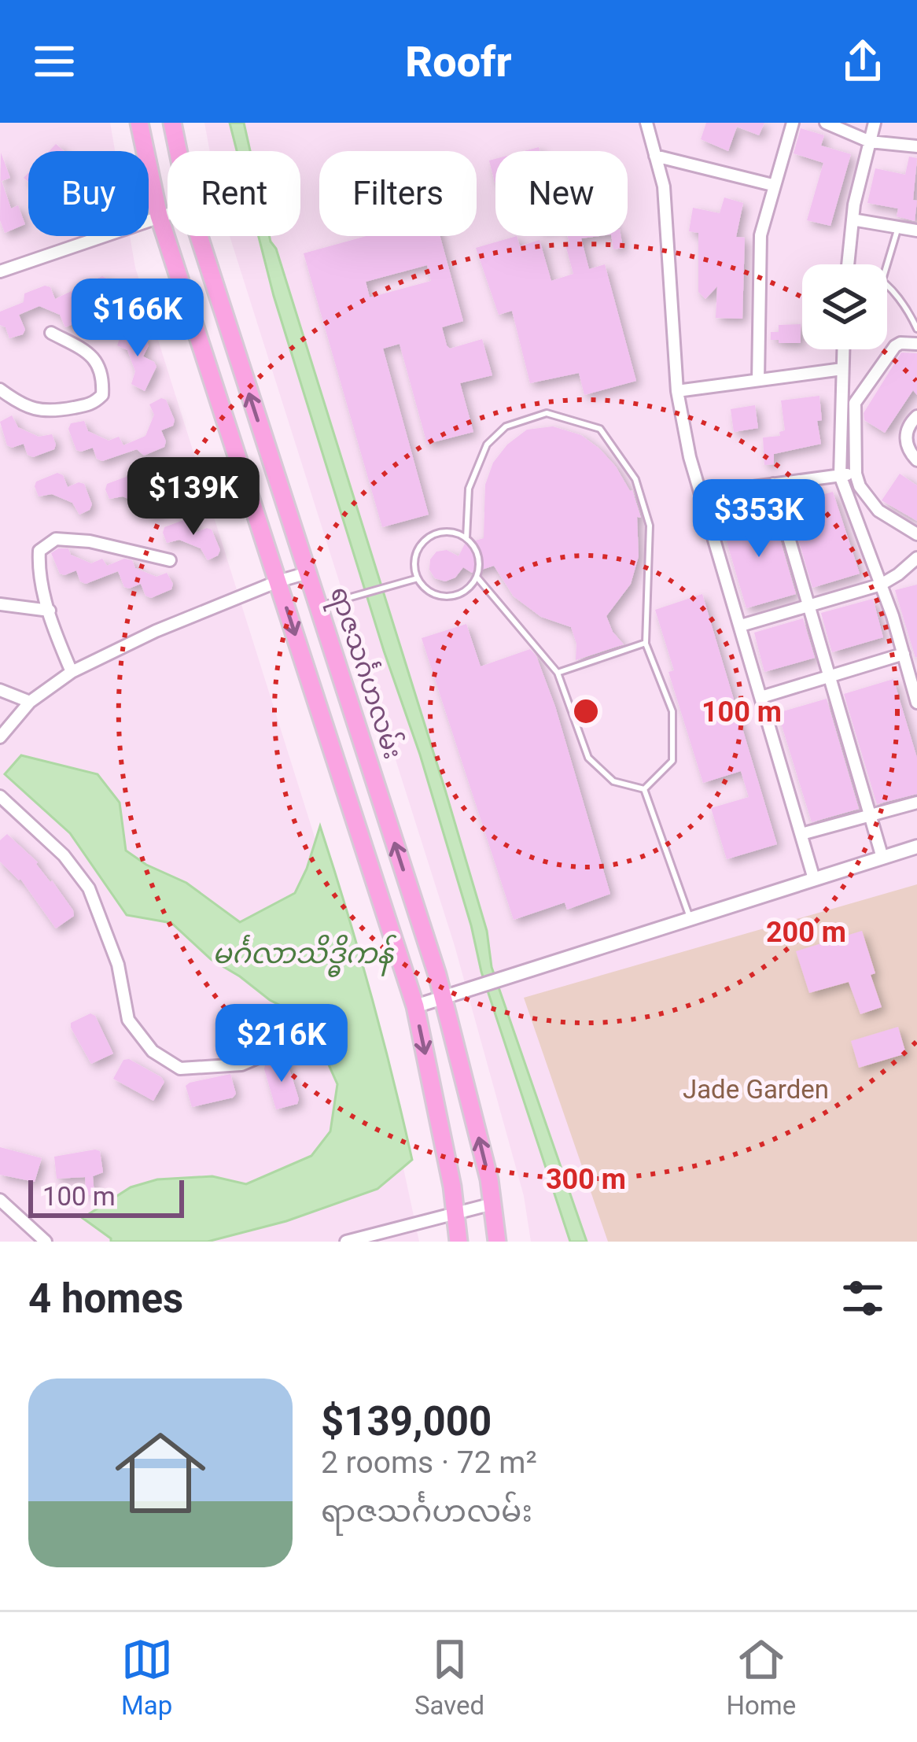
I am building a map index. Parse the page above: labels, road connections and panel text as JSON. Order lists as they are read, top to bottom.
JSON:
{
  "streets": {
    "main road": ["ရာဇသင်္ဂဟလမ်း"]
  },
  "water": ["မင်္ဂလာသိဒ္ဓိကန်"],
  "parks": ["Jade Garden"],
  "scale_bar": "100 m",
  "page": {
    "header": "Roofr",
    "chip": [
      "Buy",
      "Rent",
      "Filters",
      "New"
    ],
    "price": [
      "$166K",
      "$139K",
      "$353K",
      "$216K"
    ],
    "scale": "100 m",
    "heading": "4 homes",
    "list": [
      {
        "name": "$139,000",
        "note": "2 rooms · 72 m² · ရာဇသင်္ဂဟလမ်း"
      }
    ],
    "tabs": ["Map", "Saved", "Home"]
  },
  "rings": ["100 m", "200 m", "300 m"]
}
